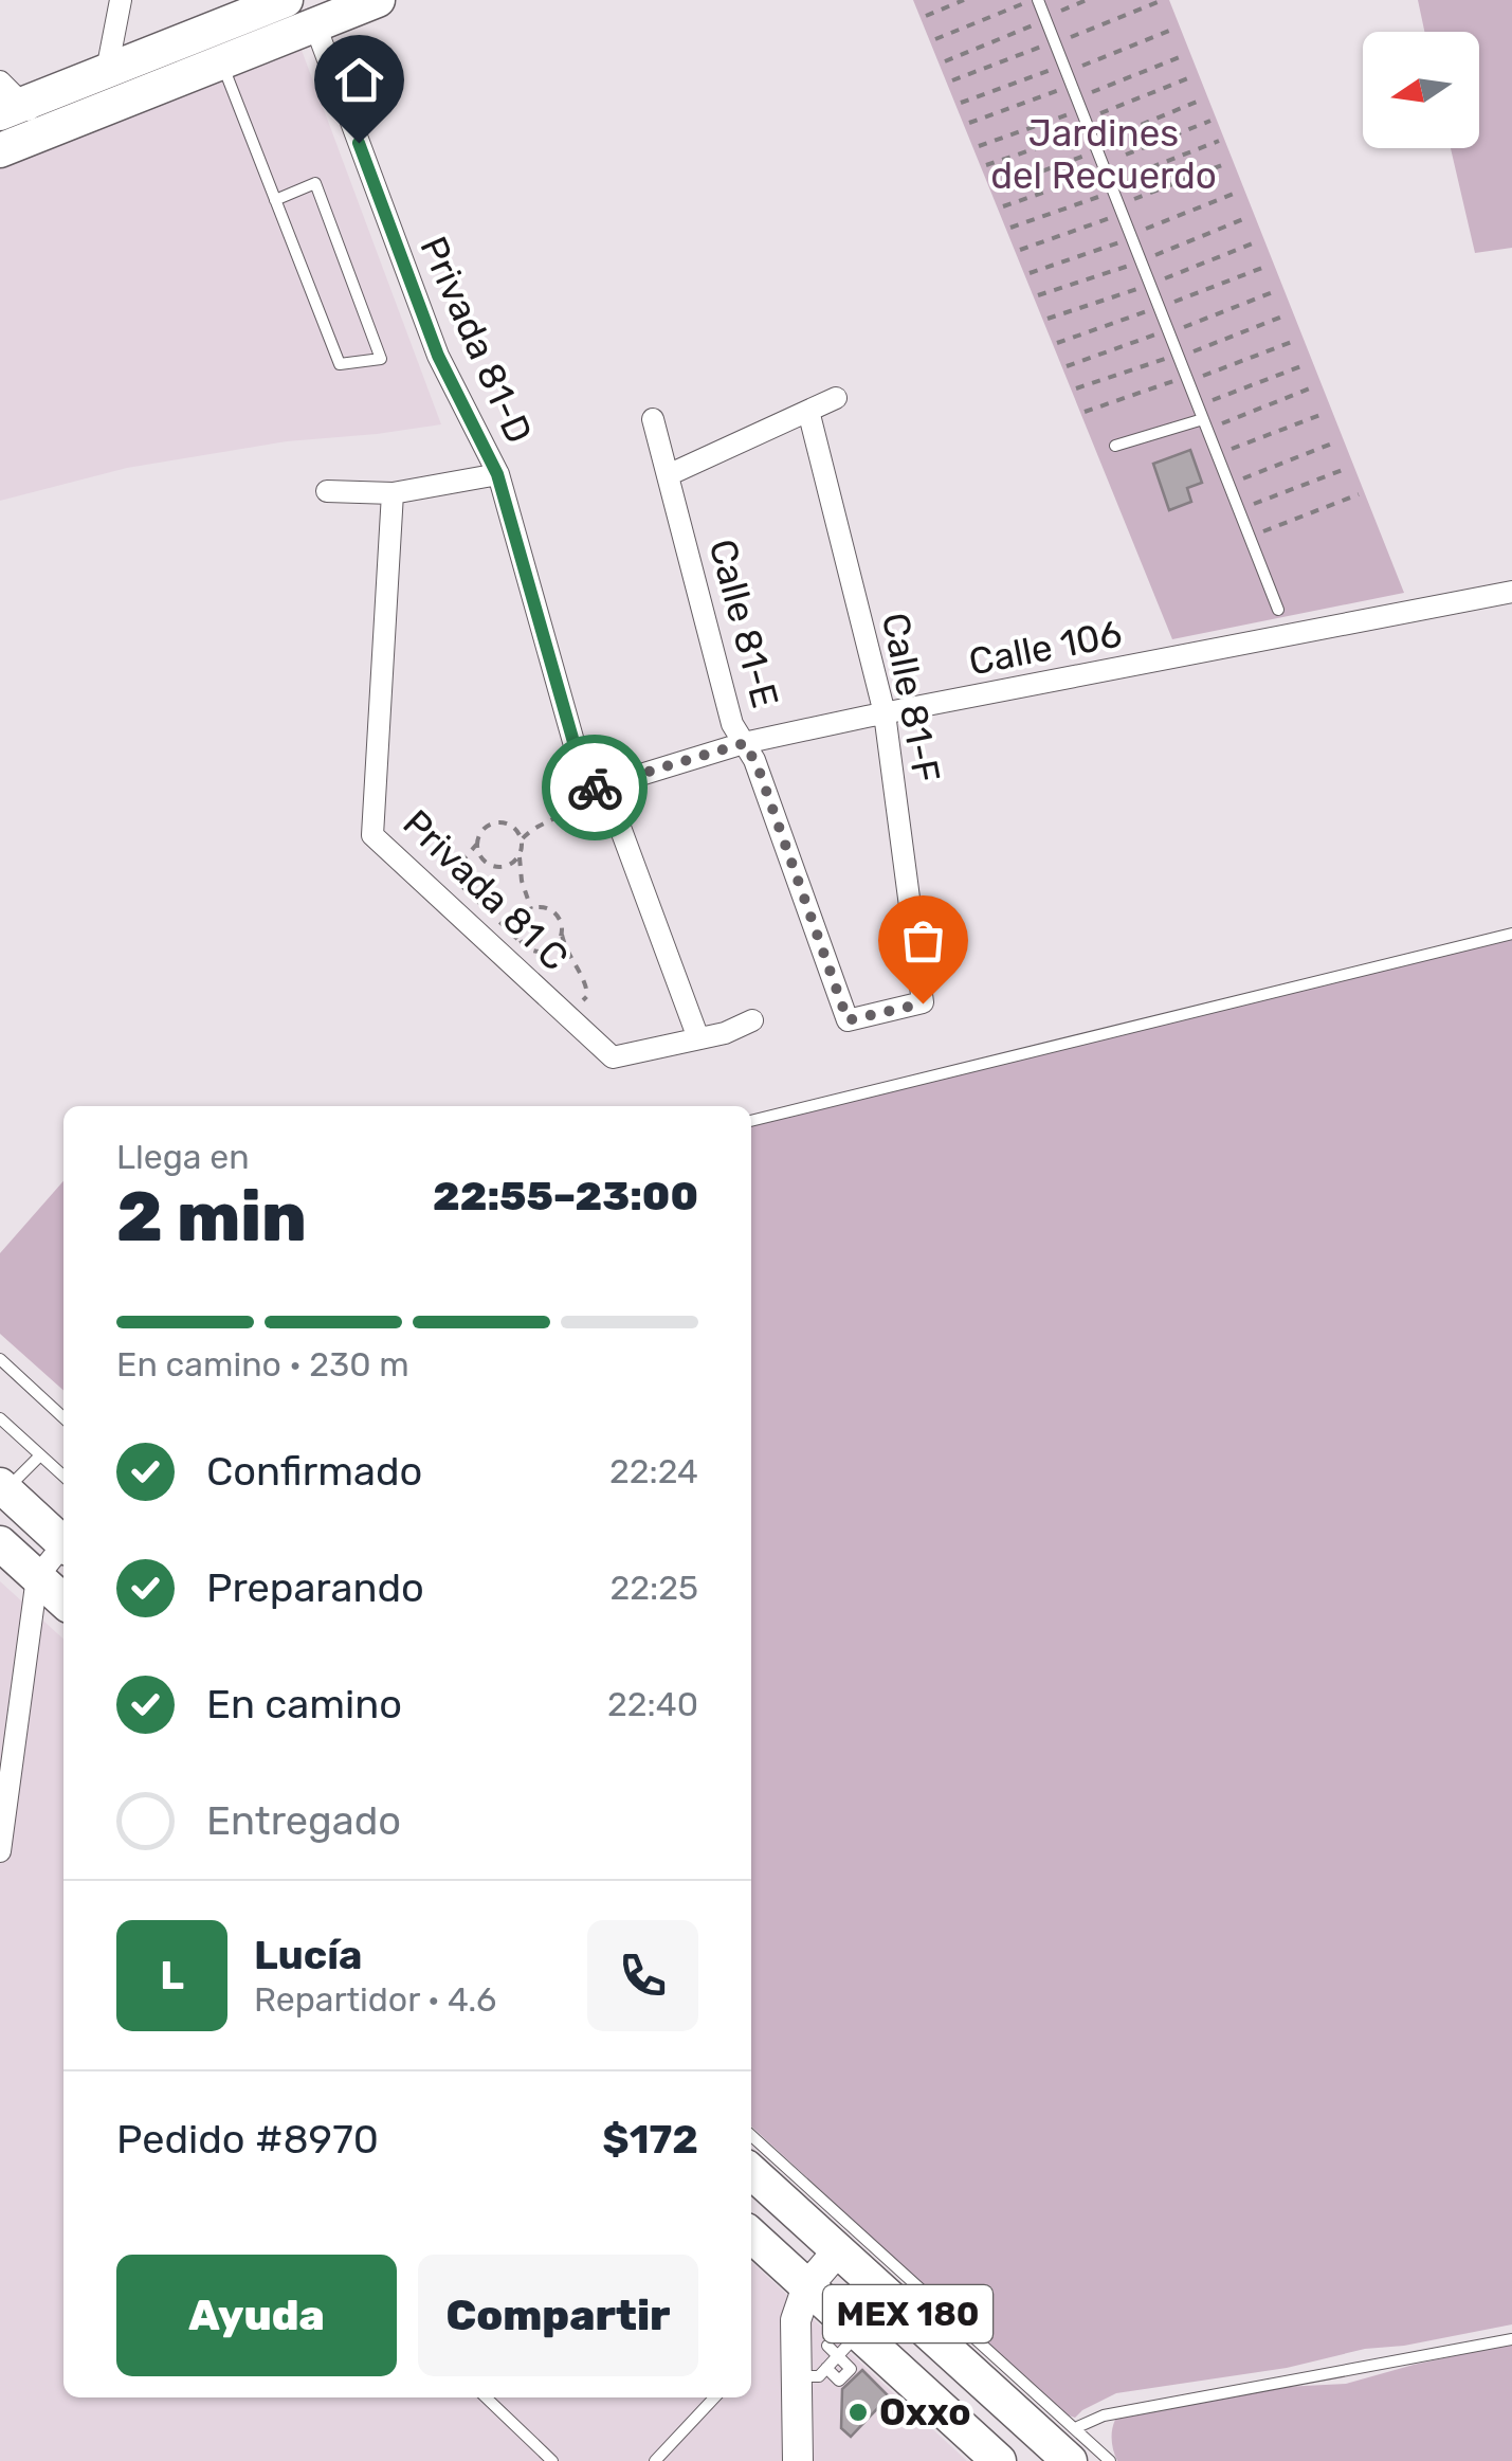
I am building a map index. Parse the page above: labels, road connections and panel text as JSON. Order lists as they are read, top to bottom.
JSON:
{
  "streets": {
    "main road": ["MEX 180"],
    "street": [
      "Privada 81-D",
      "Calle 81-E",
      "Calle 106",
      "Calle 81-F",
      "Privada 81 C"
    ]
  },
  "crossings": [
    ["Privada 81-D", "Calle 106"],
    ["Privada 81-D", "Privada 81 C"],
    ["Calle 81-E", "Calle 106"],
    ["Calle 81-E", "Calle 81-F"],
    ["Calle 106", "Calle 81-F"]
  ],
  "parks": ["Jardines del Recuerdo"],
  "places": ["Oxxo"],
  "north": "left",
  "page": {
    "heading": ["2 min", "Llega en", "22:55–23:00"],
    "panel": [
      "Lucía",
      "Repartidor · 4.6",
      "Pedido #8970",
      "$172"
    ],
    "bar": "En camino · 230 m",
    "list": [
      ["Confirmado", "22:24"],
      ["Preparando", "22:25"],
      ["En camino", "22:40"],
      "Entregado"
    ],
    "round": "L",
    "buttons": ["Ayuda", "Compartir"]
  }
}
